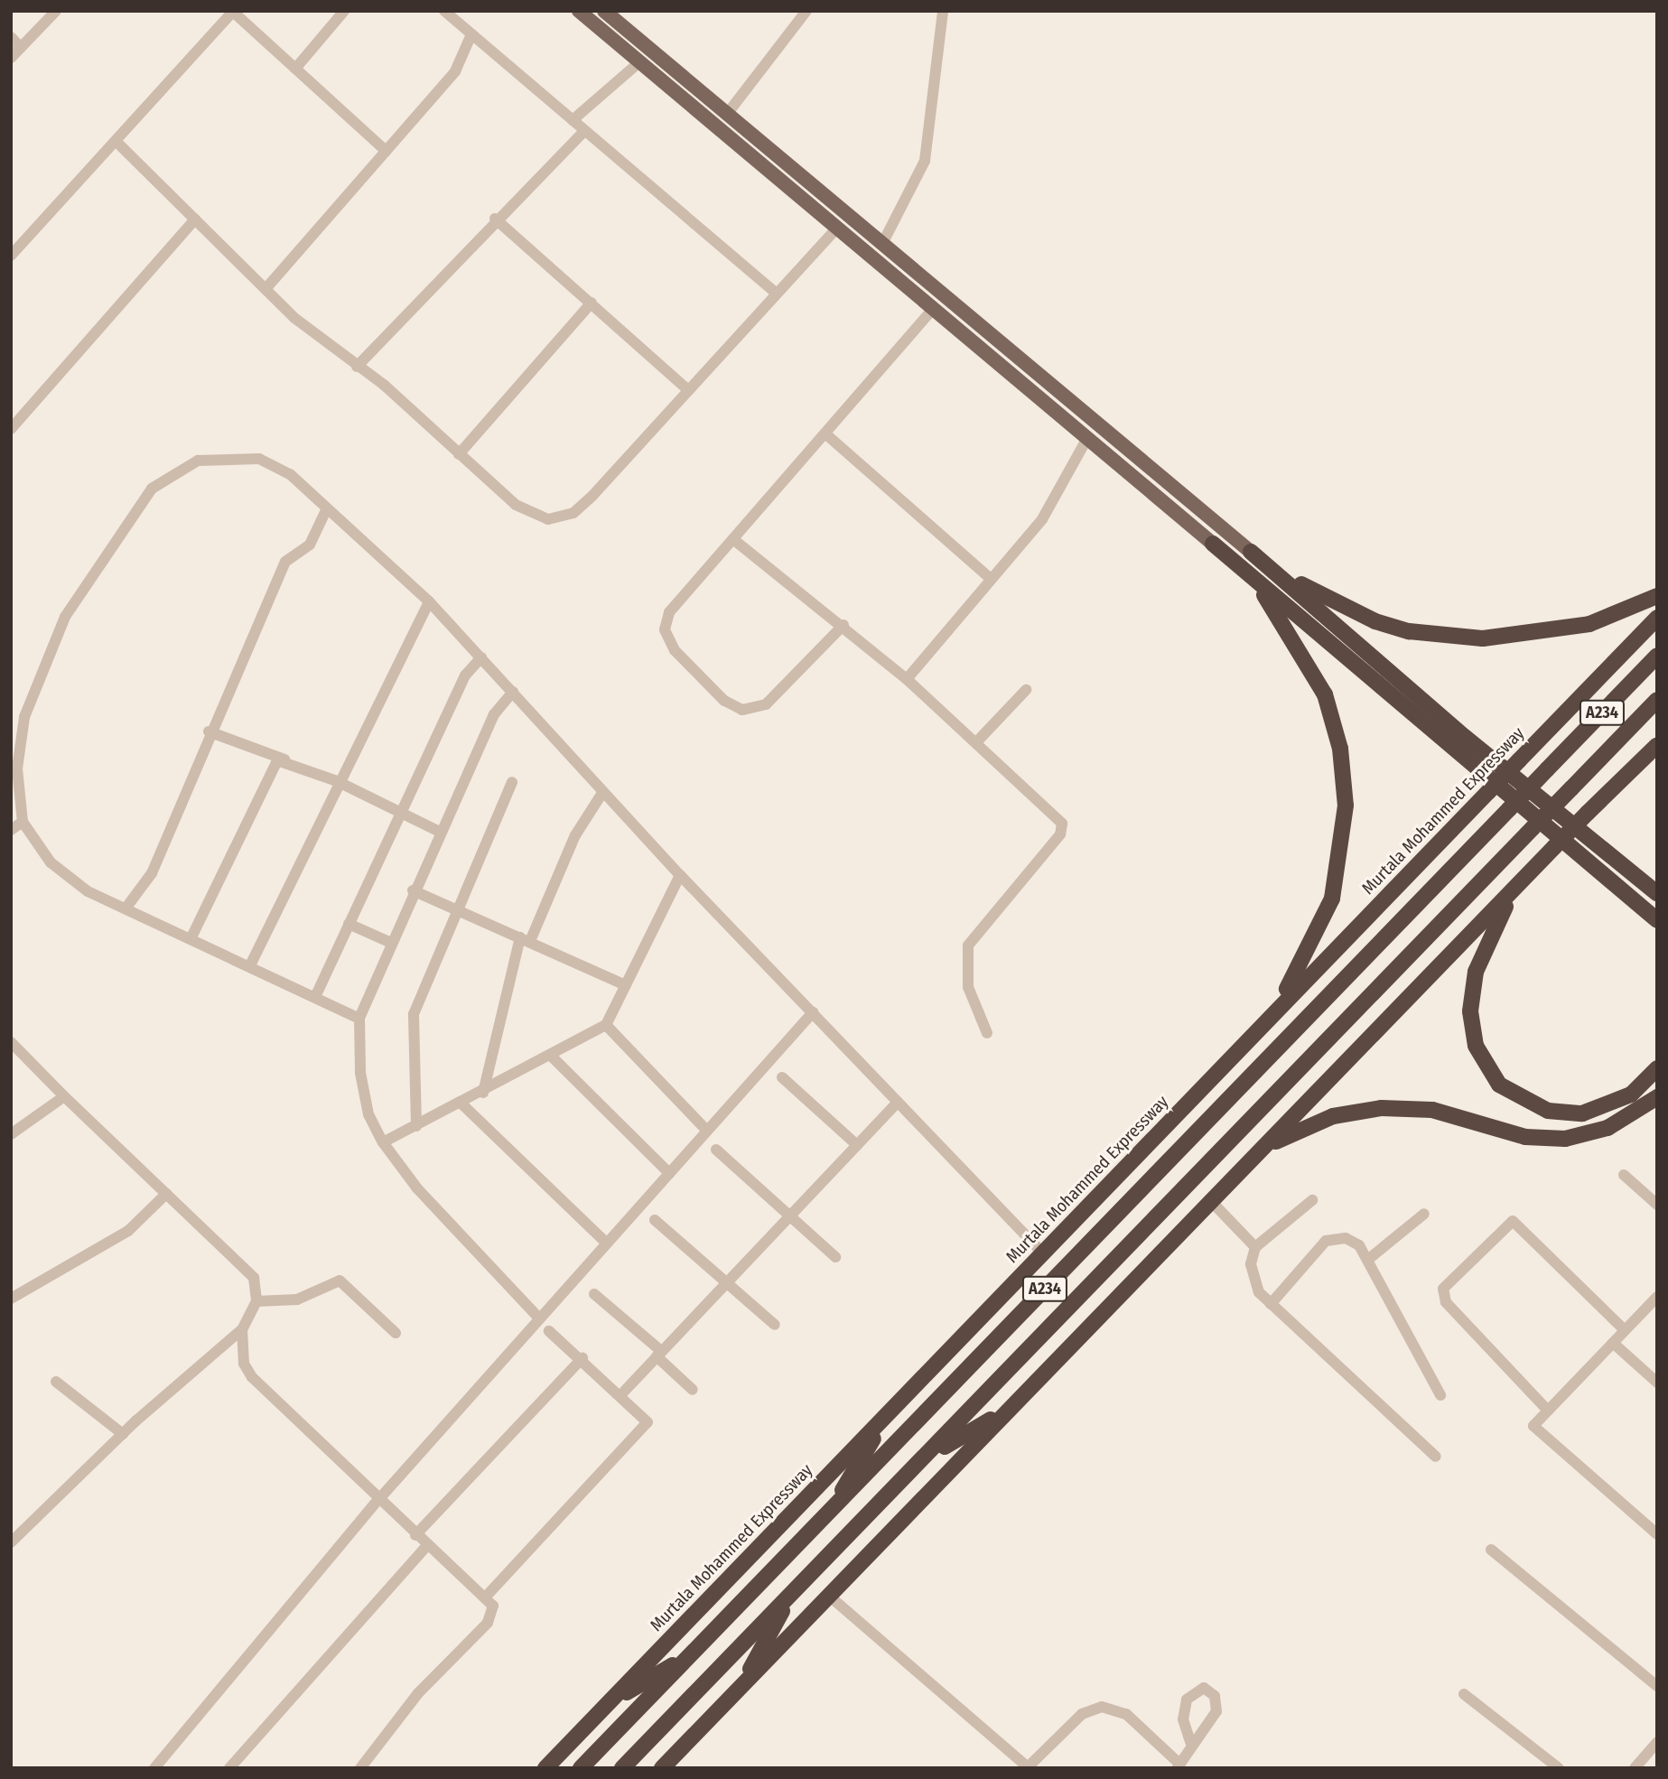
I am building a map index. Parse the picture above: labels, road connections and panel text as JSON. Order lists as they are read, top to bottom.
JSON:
{
  "streets": {
    "highway": ["A234", "Murtala Mohammed Expressway"]
  }
}
